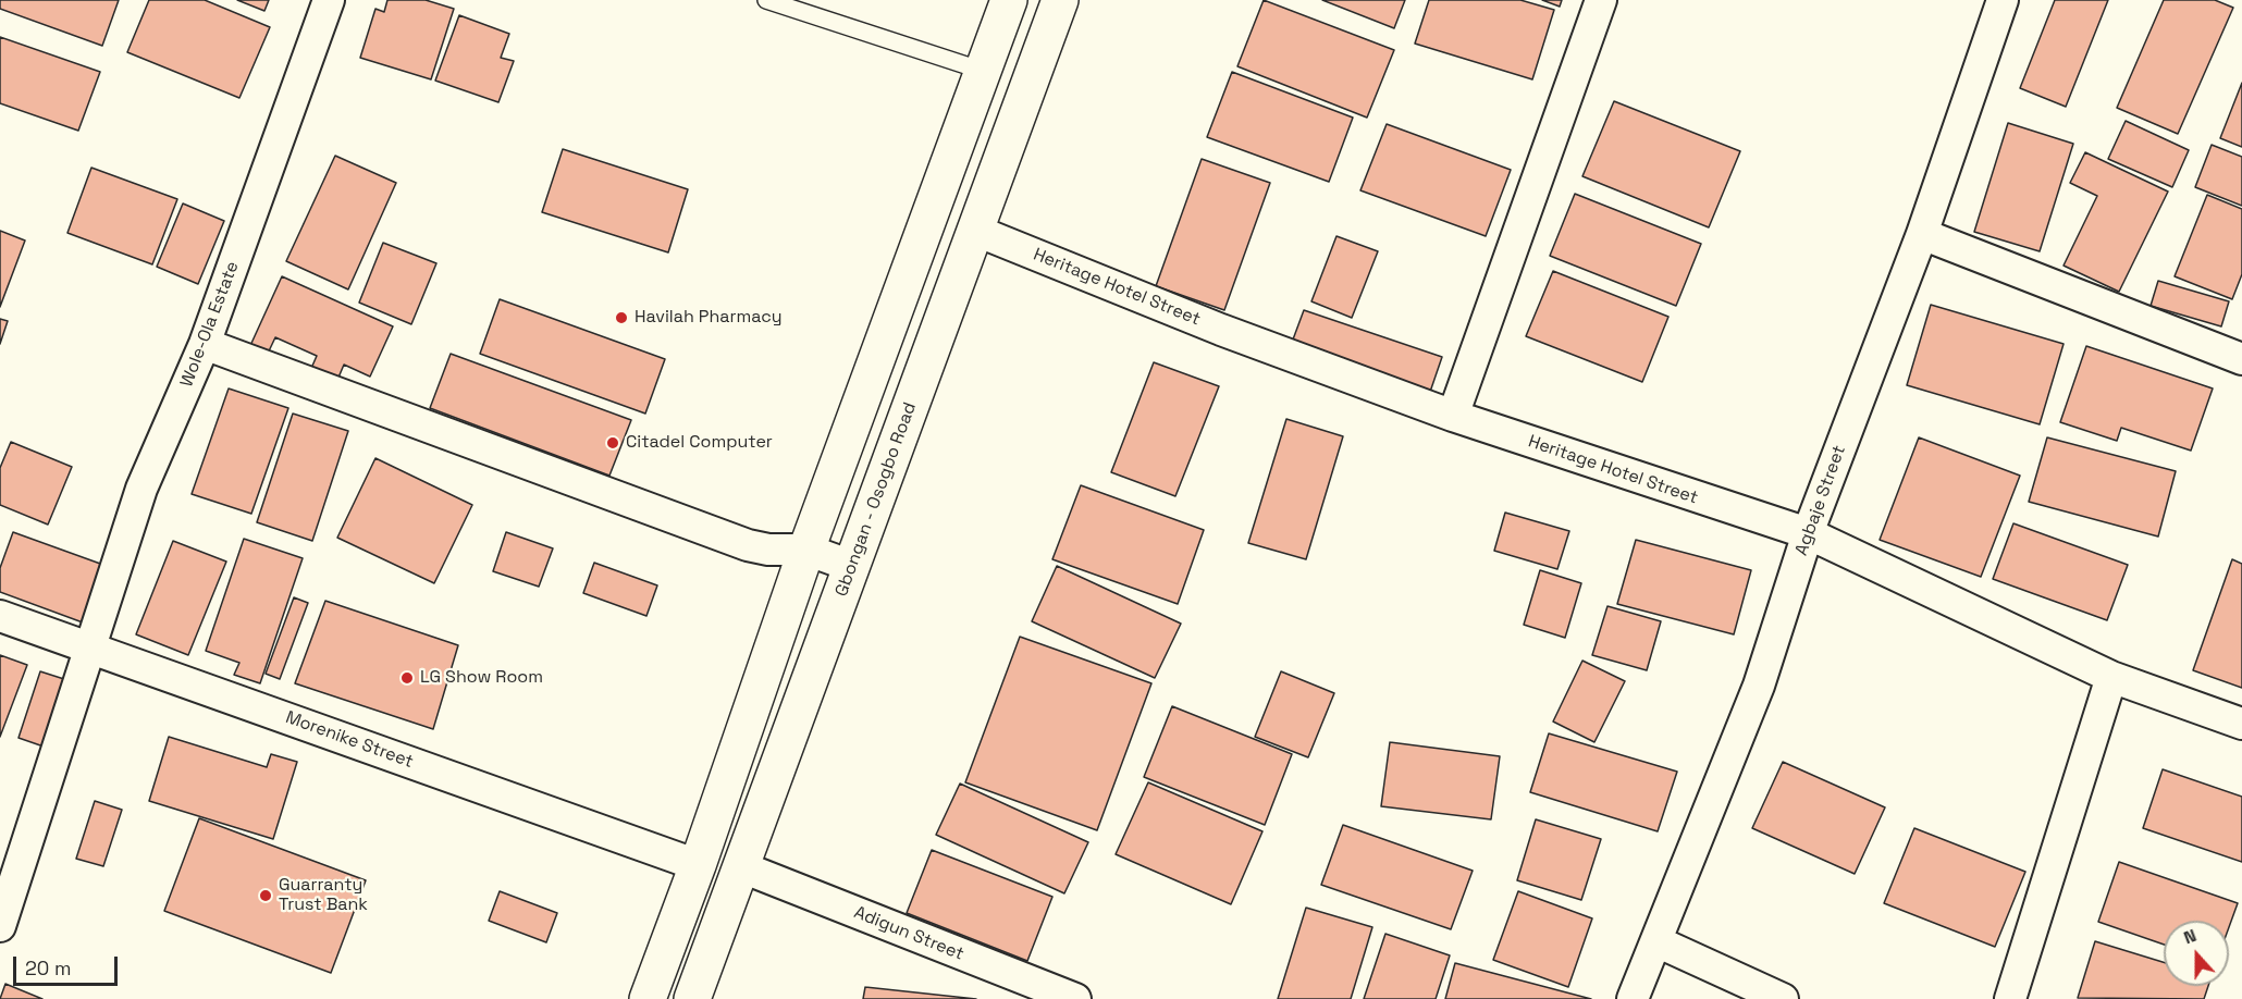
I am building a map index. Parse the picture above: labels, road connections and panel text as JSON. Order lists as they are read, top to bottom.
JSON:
{
  "streets": {
    "main road": ["Gbongan - Osogbo Road"],
    "street": [
      "Heritage Hotel Street",
      "Wole-Ola Estate",
      "Agbaje Street",
      "Morenike Street",
      "Adigun Street"
    ]
  },
  "crossings": [
    ["Heritage Hotel Street", "Gbongan - Osogbo Road"],
    ["Heritage Hotel Street", "Agbaje Street"],
    ["Wole-Ola Estate", "Morenike Street"],
    ["Gbongan - Osogbo Road", "Adigun Street"]
  ],
  "places": [
    "Havilah Pharmacy",
    "Citadel Computer",
    "LG Show Room",
    "Guarranty Trust Bank"
  ],
  "scale_bar": "20 m",
  "north": "top"
}
